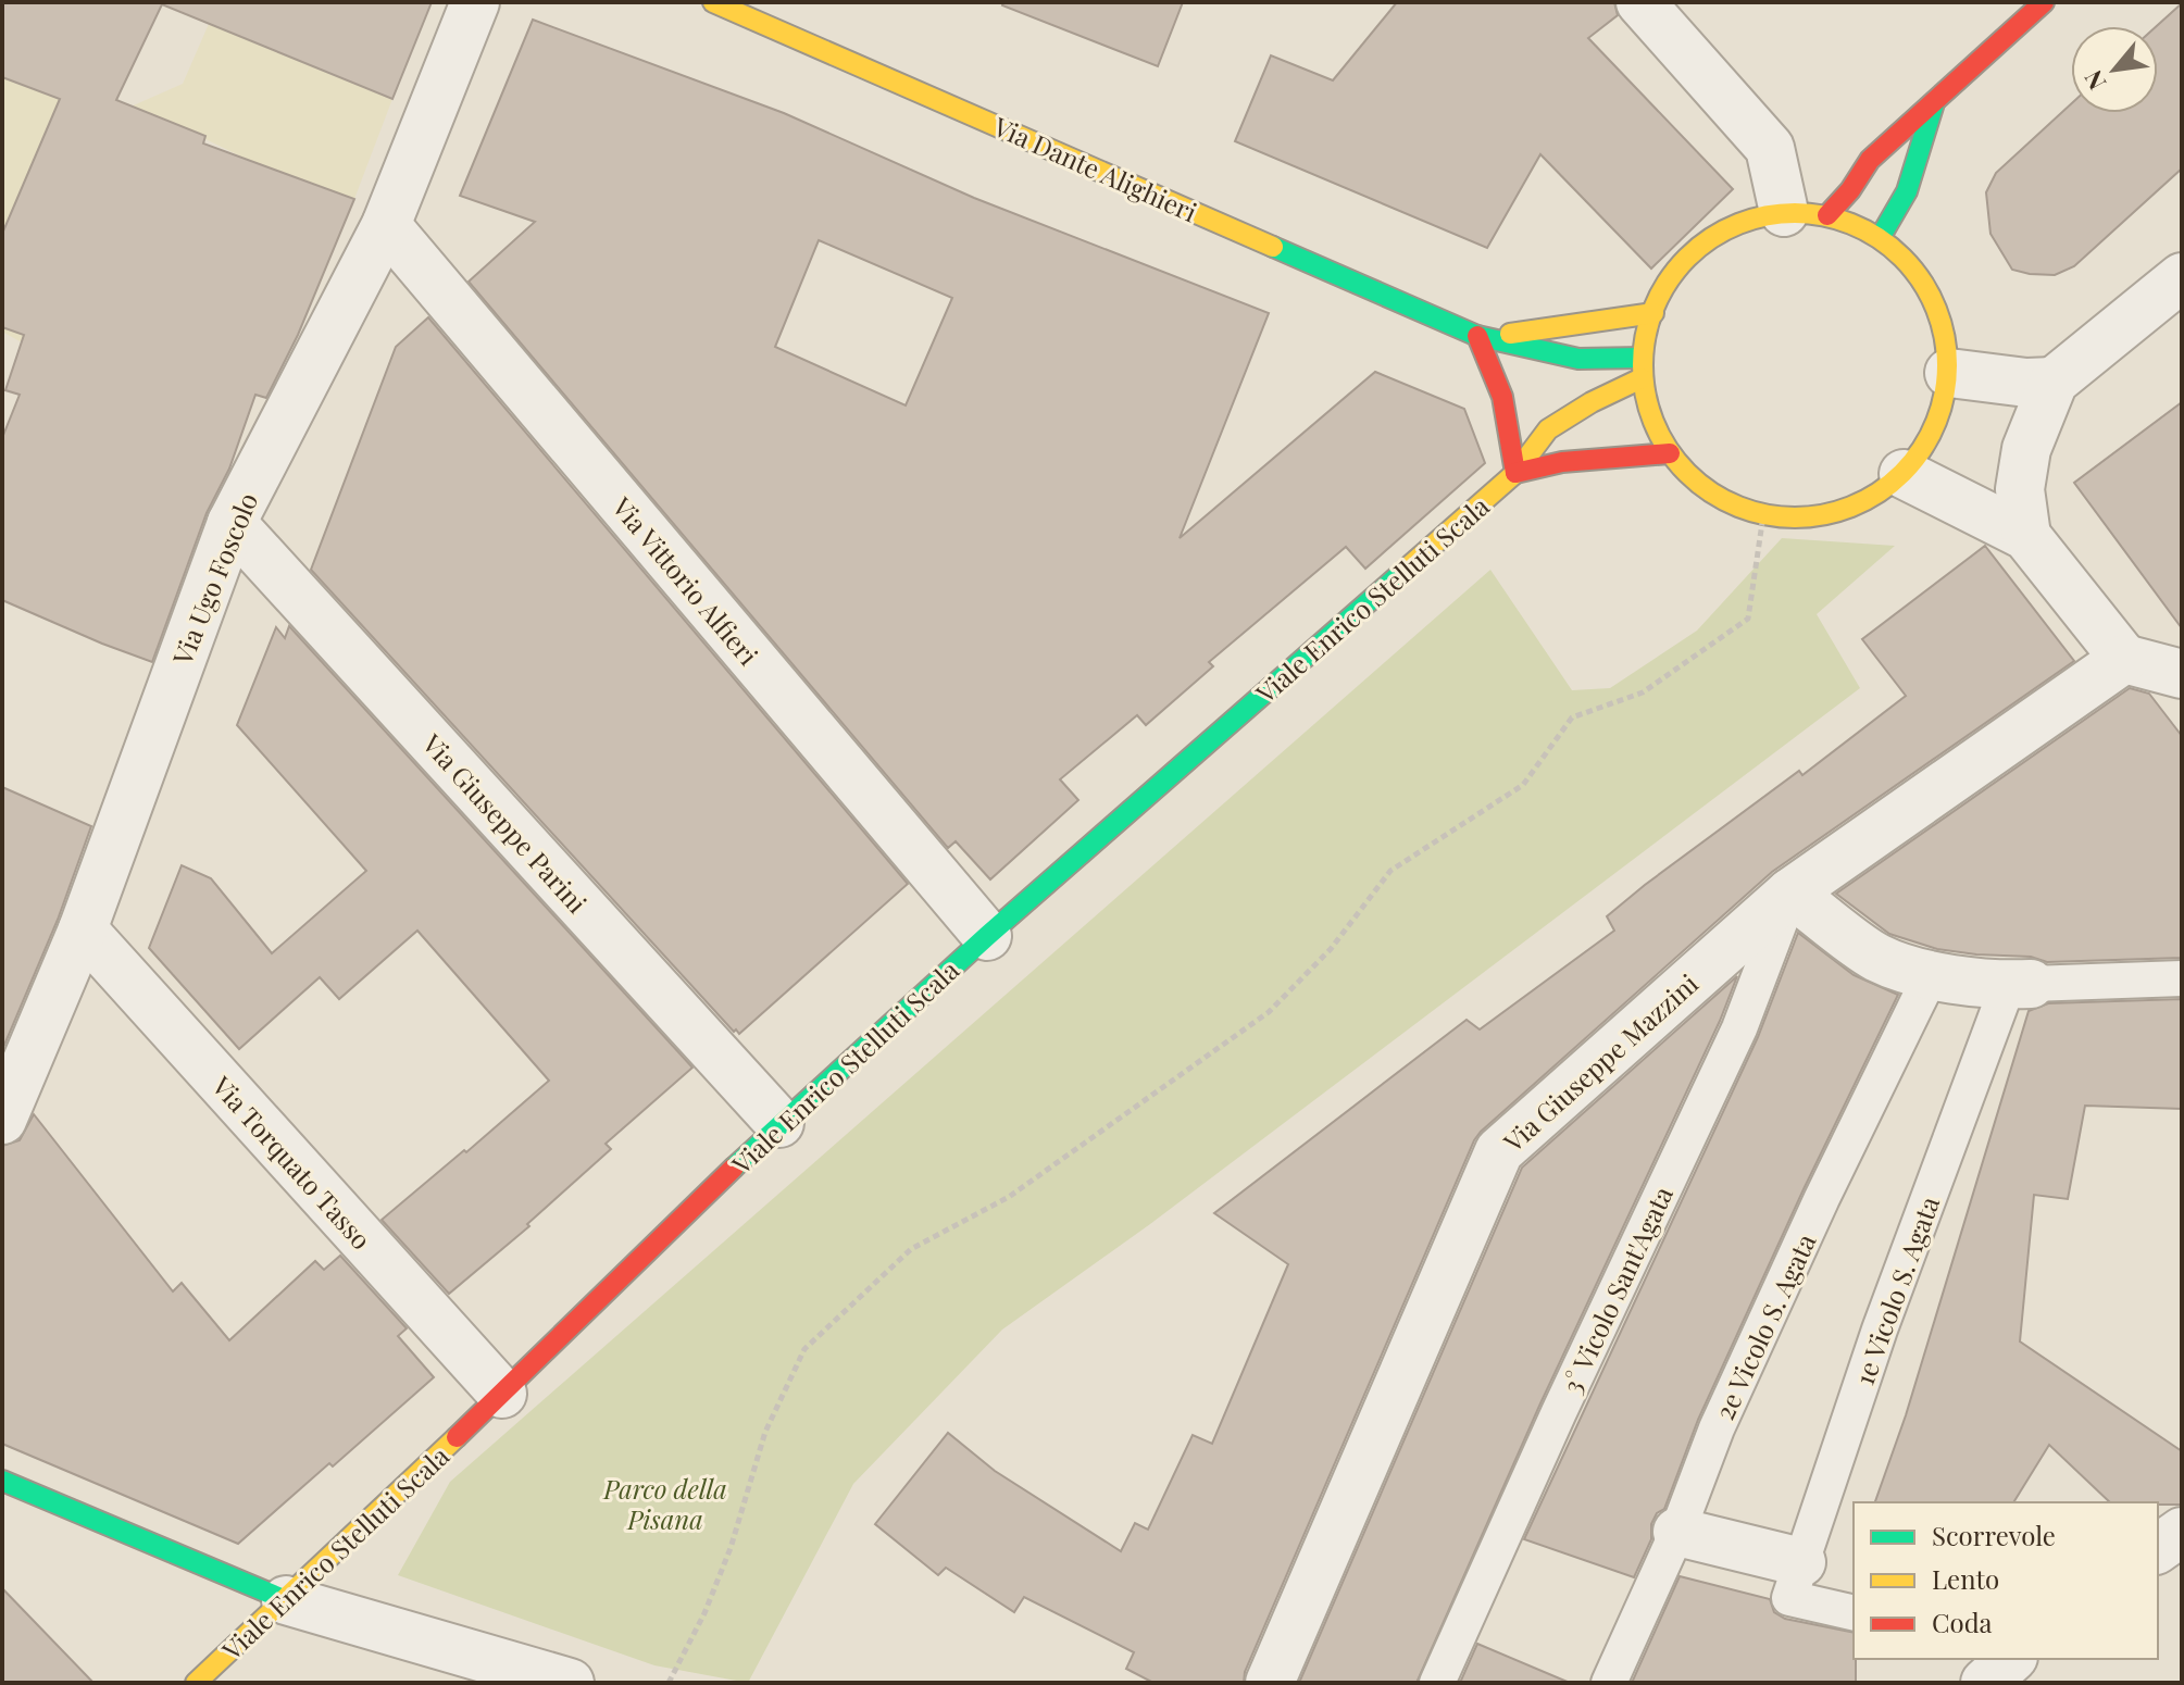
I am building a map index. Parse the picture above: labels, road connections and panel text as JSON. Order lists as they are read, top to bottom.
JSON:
{
  "streets": {
    "main road": ["Via Dante Alighieri", "Viale Enrico Stelluti Scala"],
    "street": [
      "Via Ugo Foscolo",
      "Via Vittorio Alfieri",
      "Via Giuseppe Parini",
      "Via Giuseppe Mazzini",
      "Via Torquato Tasso"
    ],
    "lane": ["3° Vicolo Sant'Agata", "1e Vicolo S. Agata", "2e Vicolo S. Agata"]
  },
  "crossings": [
    ["Via Dante Alighieri", "Viale Enrico Stelluti Scala"],
    ["Via Ugo Foscolo", "Via Vittorio Alfieri"],
    ["Via Ugo Foscolo", "Via Giuseppe Parini"],
    ["Via Ugo Foscolo", "Via Torquato Tasso"],
    ["Via Vittorio Alfieri", "Viale Enrico Stelluti Scala"],
    ["Viale Enrico Stelluti Scala", "Via Giuseppe Parini"],
    ["Viale Enrico Stelluti Scala", "Via Torquato Tasso"],
    ["Via Giuseppe Mazzini", "3° Vicolo Sant'Agata"]
  ],
  "parks": ["Parco della Pisana"],
  "legend": ["Scorrevole", "Lento", "Coda"],
  "north": "bottom left"
}
